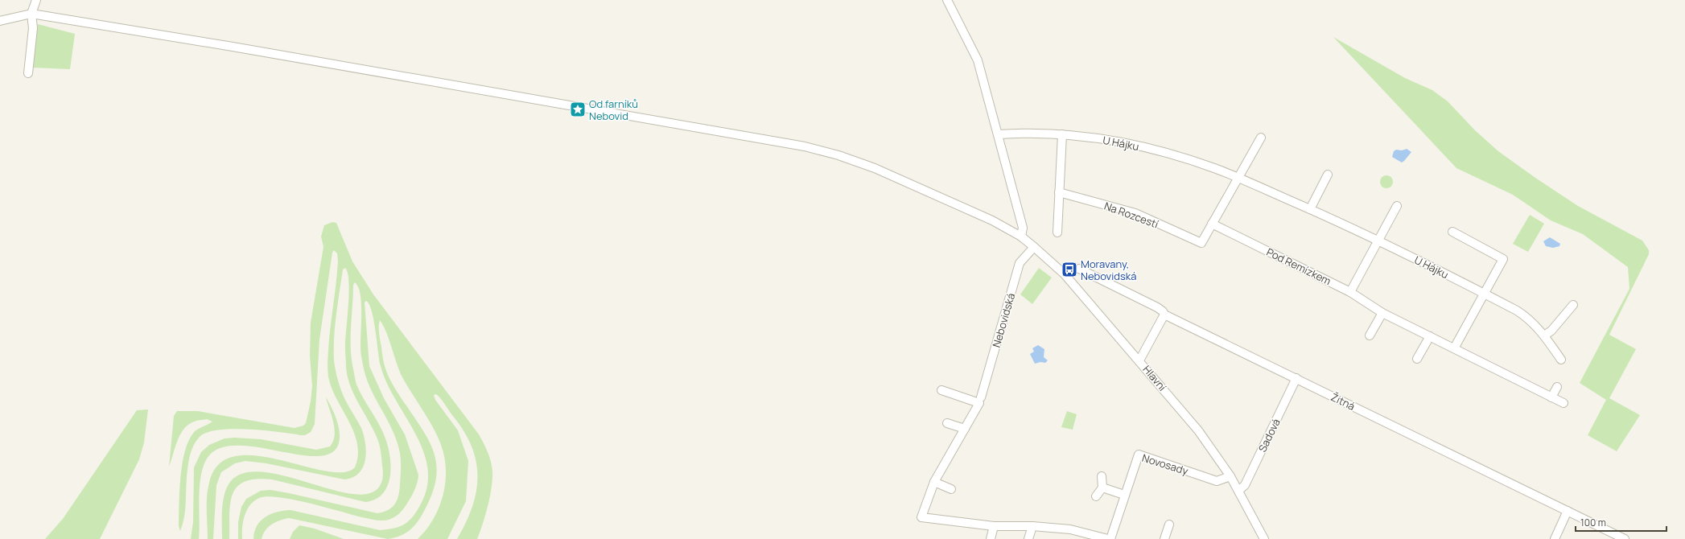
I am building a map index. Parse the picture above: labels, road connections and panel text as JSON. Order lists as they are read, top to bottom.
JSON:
{
  "streets": {
    "street": [
      "U Hájku",
      "Na Rozcestí",
      "Pod Remízkem",
      "Nebovidská",
      "Hlavní",
      "Žitná",
      "Sadová",
      "Novosady"
    ]
  },
  "crossings": [
    ["Na Rozcestí", "Pod Remízkem"],
    ["Nebovidská", "Hlavní"],
    ["Hlavní", "Sadová"],
    ["Hlavní", "Novosady"],
    ["Žitná", "Sadová"]
  ],
  "places": {
    "place": ["Od farníků Nebovid"],
    "bus stop": ["Moravany, Nebovidská"]
  },
  "scale_bar": "100 m"
}
